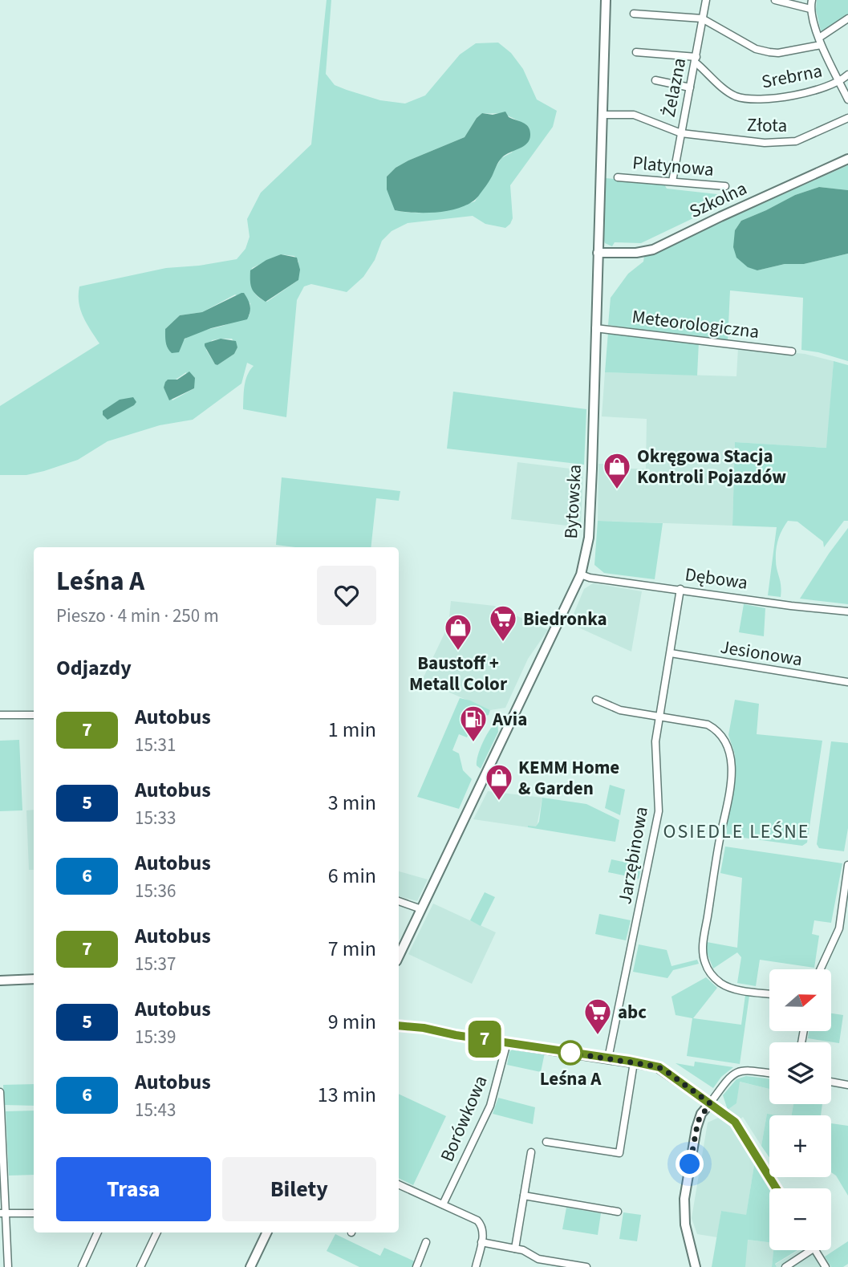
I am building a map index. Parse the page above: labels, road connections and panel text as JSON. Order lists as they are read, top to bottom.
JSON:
{
  "streets": {
    "main road": ["Szkolna", "Bytowska"],
    "street": [
      "Srebrna",
      "Żelazna",
      "Złota",
      "Platynowa",
      "Meteorologiczna",
      "Dębowa",
      "Jesionowa",
      "Jarzębinowa",
      "Borówkowa"
    ]
  },
  "crossings": [
    ["Srebrna", "Żelazna"],
    ["Żelazna", "Złota"],
    ["Żelazna", "Platynowa"],
    ["Złota", "Bytowska"],
    ["Szkolna", "Bytowska"],
    ["Meteorologiczna", "Bytowska"],
    ["Bytowska", "Dębowa"],
    ["Dębowa", "Jarzębinowa"],
    ["Jesionowa", "Jarzębinowa"]
  ],
  "districts": ["OSIEDLE LEŚNE"],
  "places": {
    "shop": ["Okręgowa Stacja Kontroli Pojazdów", "Baustoff + Metall Color", "KEMM Home & Garden"],
    "supermarket": ["Biedronka", "abc"],
    "fuel station": ["Avia"],
    "other": ["Leśna A"]
  },
  "lines": ["bus line 7"],
  "north": "right",
  "page": {
    "on_map": "7",
    "heading": [
      ["Leśna A", "Pieszo · 4 min · 250 m"],
      "Odjazdy"
    ],
    "list": [
      {
        "mark": "7",
        "name": "Autobus",
        "note": "15:31",
        "value": "1 min"
      },
      {
        "mark": "5",
        "name": "Autobus",
        "note": "15:33",
        "value": "3 min"
      },
      {
        "mark": "6",
        "name": "Autobus",
        "note": "15:36",
        "value": "6 min"
      },
      {
        "mark": "7",
        "name": "Autobus",
        "note": "15:37",
        "value": "7 min"
      },
      {
        "mark": "5",
        "name": "Autobus",
        "note": "15:39",
        "value": "9 min"
      },
      {
        "mark": "6",
        "name": "Autobus",
        "note": "15:43",
        "value": "13 min"
      }
    ],
    "map_buttons": ["+", "−"],
    "buttons": ["Trasa", "Bilety"]
  }
}
